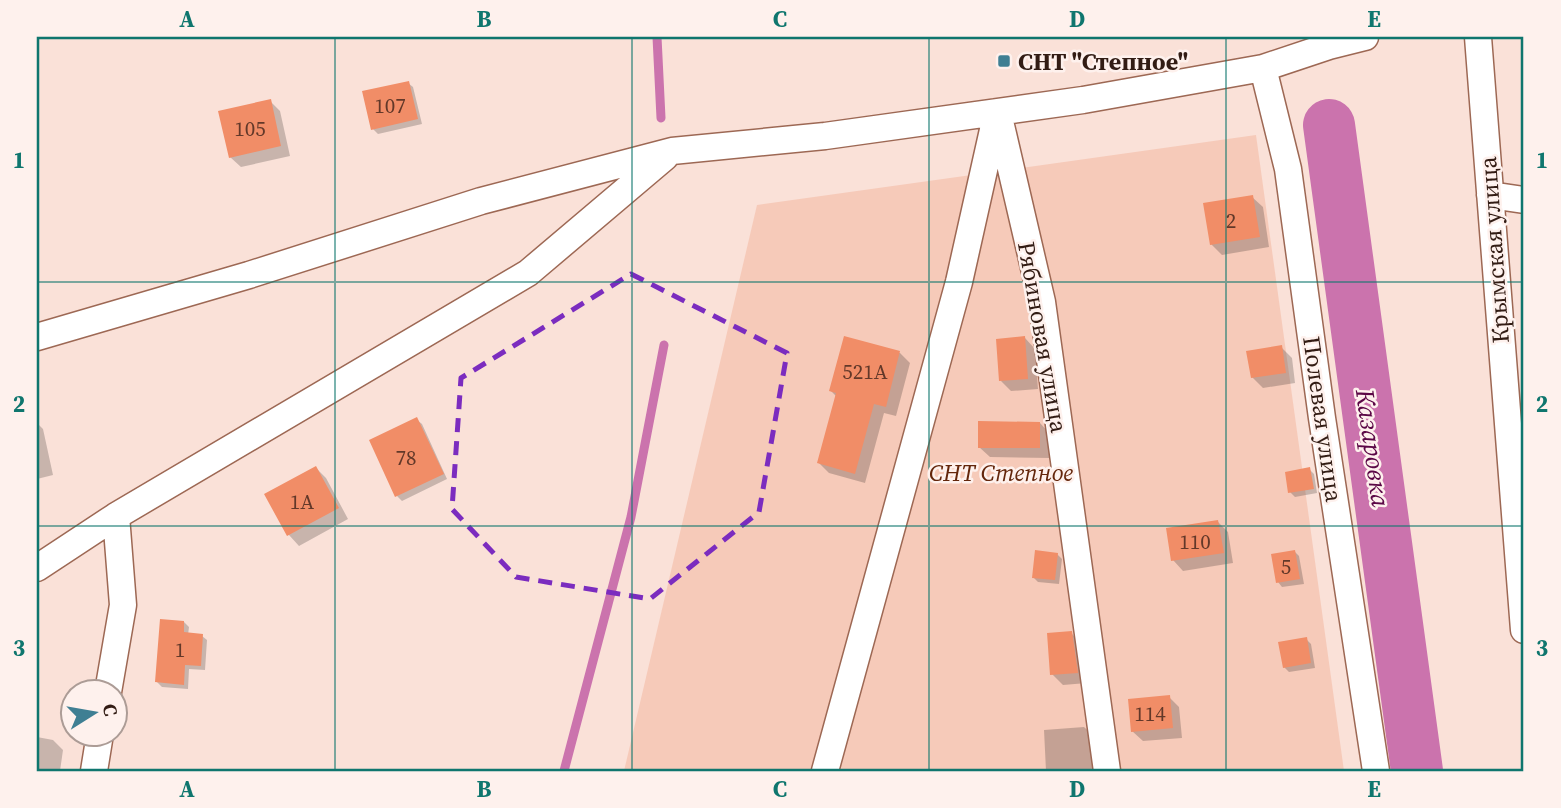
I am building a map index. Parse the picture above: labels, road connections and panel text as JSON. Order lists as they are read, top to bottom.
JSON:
{
  "streets": {
    "street": ["Крымская улица", "Рябиновая улица", "Полевая улица"]
  },
  "water": ["Казаровка"],
  "parks": ["СНТ Степное"],
  "places": {
    "transit": ["СНТ \"Степное\""]
  },
  "house_numbers": [
    "107",
    "105",
    "2",
    "521А",
    "78",
    "1А",
    "110",
    "5",
    "1",
    "114"
  ],
  "north": "right",
  "grid": {
    "columns": [
      "A",
      "B",
      "C",
      "D",
      "E"
    ],
    "rows": ["1", "2", "3"]
  }
}
